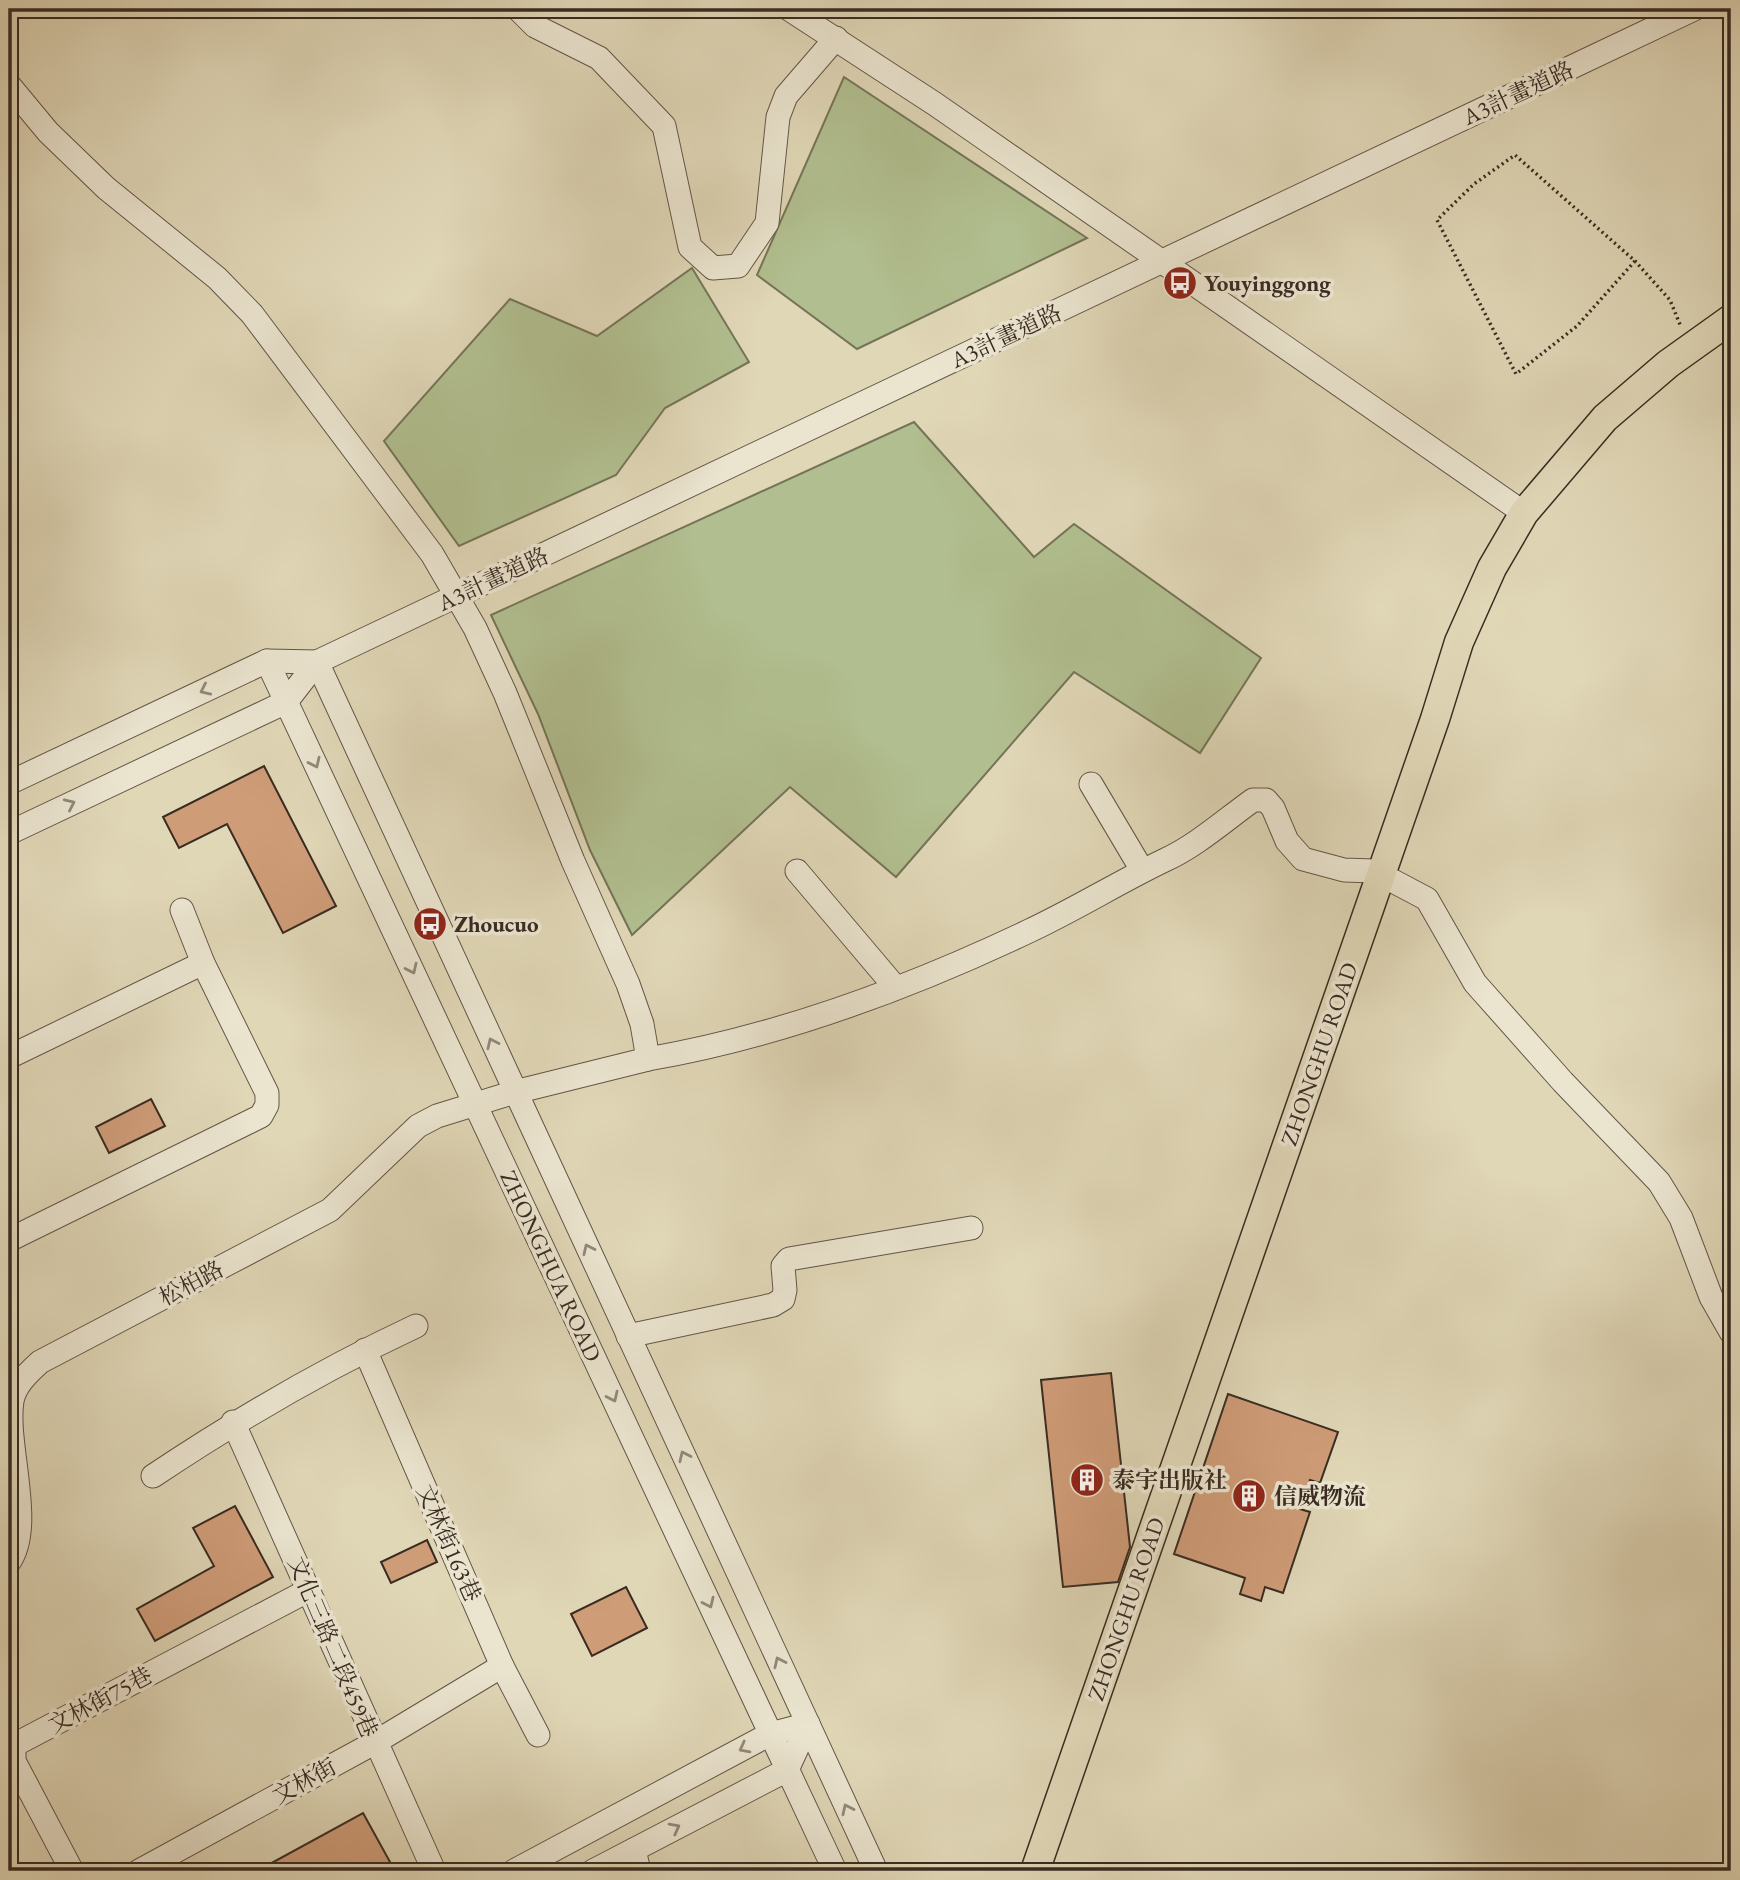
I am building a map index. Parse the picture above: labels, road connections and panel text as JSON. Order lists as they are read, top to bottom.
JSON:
{
  "streets": {
    "main road": ["ZHONGHU ROAD"],
    "street": [
      "A3計畫道路",
      "ZHONGHUA ROAD",
      "松柏路",
      "文林街163巷",
      "文化三路二段459巷",
      "文林街75巷",
      "文林街"
    ]
  },
  "crossings": [
    ["A3計畫道路", "ZHONGHUA ROAD"],
    ["ZHONGHU ROAD", "松柏路"],
    ["ZHONGHUA ROAD", "松柏路"],
    ["文林街163巷", "文林街"],
    ["文化三路二段459巷", "文林街75巷"],
    ["文化三路二段459巷", "文林街"]
  ],
  "places": {
    "bus stop": ["Youyinggong", "Zhoucuo"],
    "building": ["泰宇出版社", "信威物流"]
  }
}
